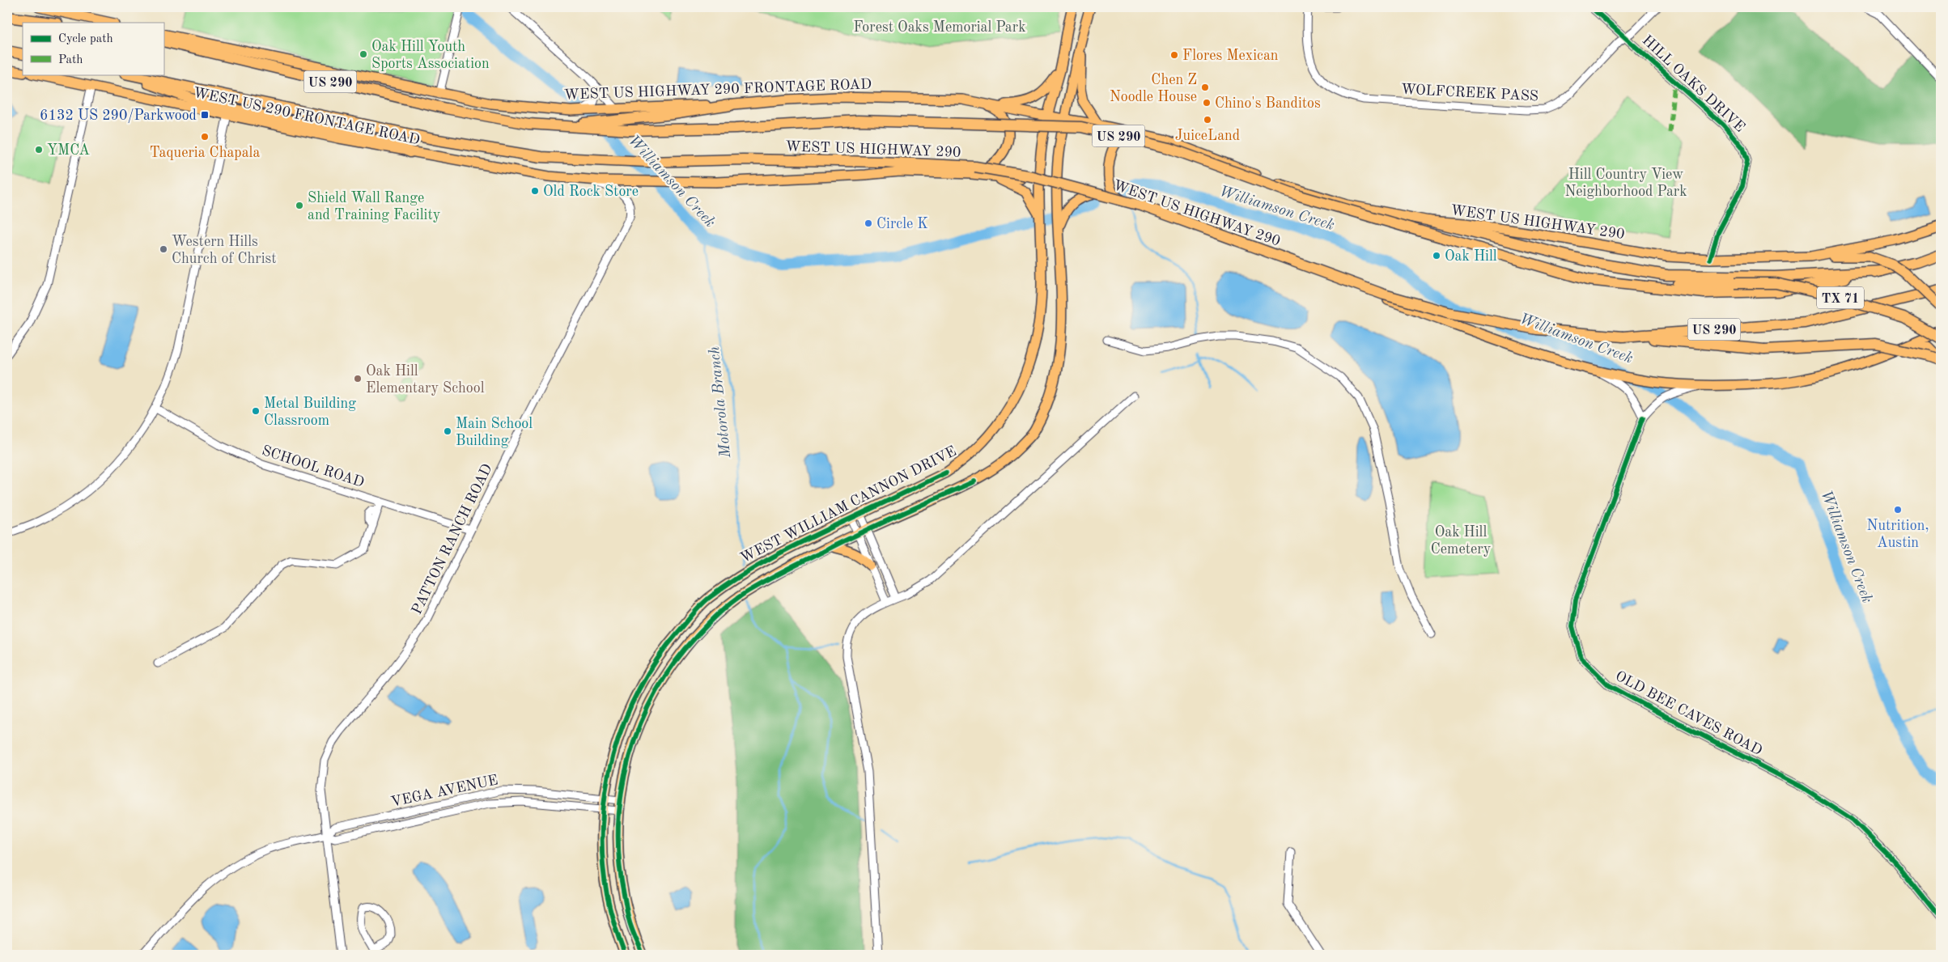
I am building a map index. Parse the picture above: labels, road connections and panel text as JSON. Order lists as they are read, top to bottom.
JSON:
{
  "streets": {
    "highway": ["US 290", "WEST US HIGHWAY 290", "TX 71"],
    "main road": ["WEST US HIGHWAY 290 FRONTAGE ROAD", "WEST US 290 FRONTAGE ROAD", "WEST WILLIAM CANNON DRIVE"],
    "street": [
      "HILL OAKS DRIVE",
      "WOLFCREEK PASS",
      "SCHOOL ROAD",
      "PATTON RANCH ROAD",
      "OLD BEE CAVES ROAD",
      "VEGA AVENUE"
    ]
  },
  "crossings": [
    ["HILL OAKS DRIVE", "WOLFCREEK PASS"],
    ["HILL OAKS DRIVE", "WEST US HIGHWAY 290"],
    ["WEST US HIGHWAY 290 FRONTAGE ROAD", "WEST US HIGHWAY 290"],
    ["WEST US HIGHWAY 290 FRONTAGE ROAD", "WEST WILLIAM CANNON DRIVE"],
    ["WEST US 290 FRONTAGE ROAD", "WEST US HIGHWAY 290"],
    ["WEST US 290 FRONTAGE ROAD", "PATTON RANCH ROAD"],
    ["WEST US HIGHWAY 290", "TX 71"],
    ["WEST US HIGHWAY 290", "PATTON RANCH ROAD"],
    ["SCHOOL ROAD", "PATTON RANCH ROAD"],
    ["WEST WILLIAM CANNON DRIVE", "VEGA AVENUE"],
    ["PATTON RANCH ROAD", "VEGA AVENUE"]
  ],
  "water": ["Williamson Creek", "Motorola Branch"],
  "parks": ["Forest Oaks Memorial Park", "Hill Country View Neighborhood Park", "Oak Hill Cemetery"],
  "places": {
    "other": [
      "Oak Hill Youth Sports Association",
      "Flores Mexican",
      "Chen Z Noodle House",
      "Chino's Banditos",
      "JuiceLand",
      "Taqueria Chapala",
      "YMCA",
      "Old Rock Store",
      "Shield Wall Range and Training Facility",
      "Circle K",
      "Western Hills Church of Christ",
      "Oak Hill",
      "Oak Hill Elementary School",
      "Metal Building Classroom",
      "Main School Building",
      "Nutrition, Austin"
    ],
    "transit": ["6132 US 290/Parkwood"]
  },
  "legend": ["Cycle path", "Path"]
}
